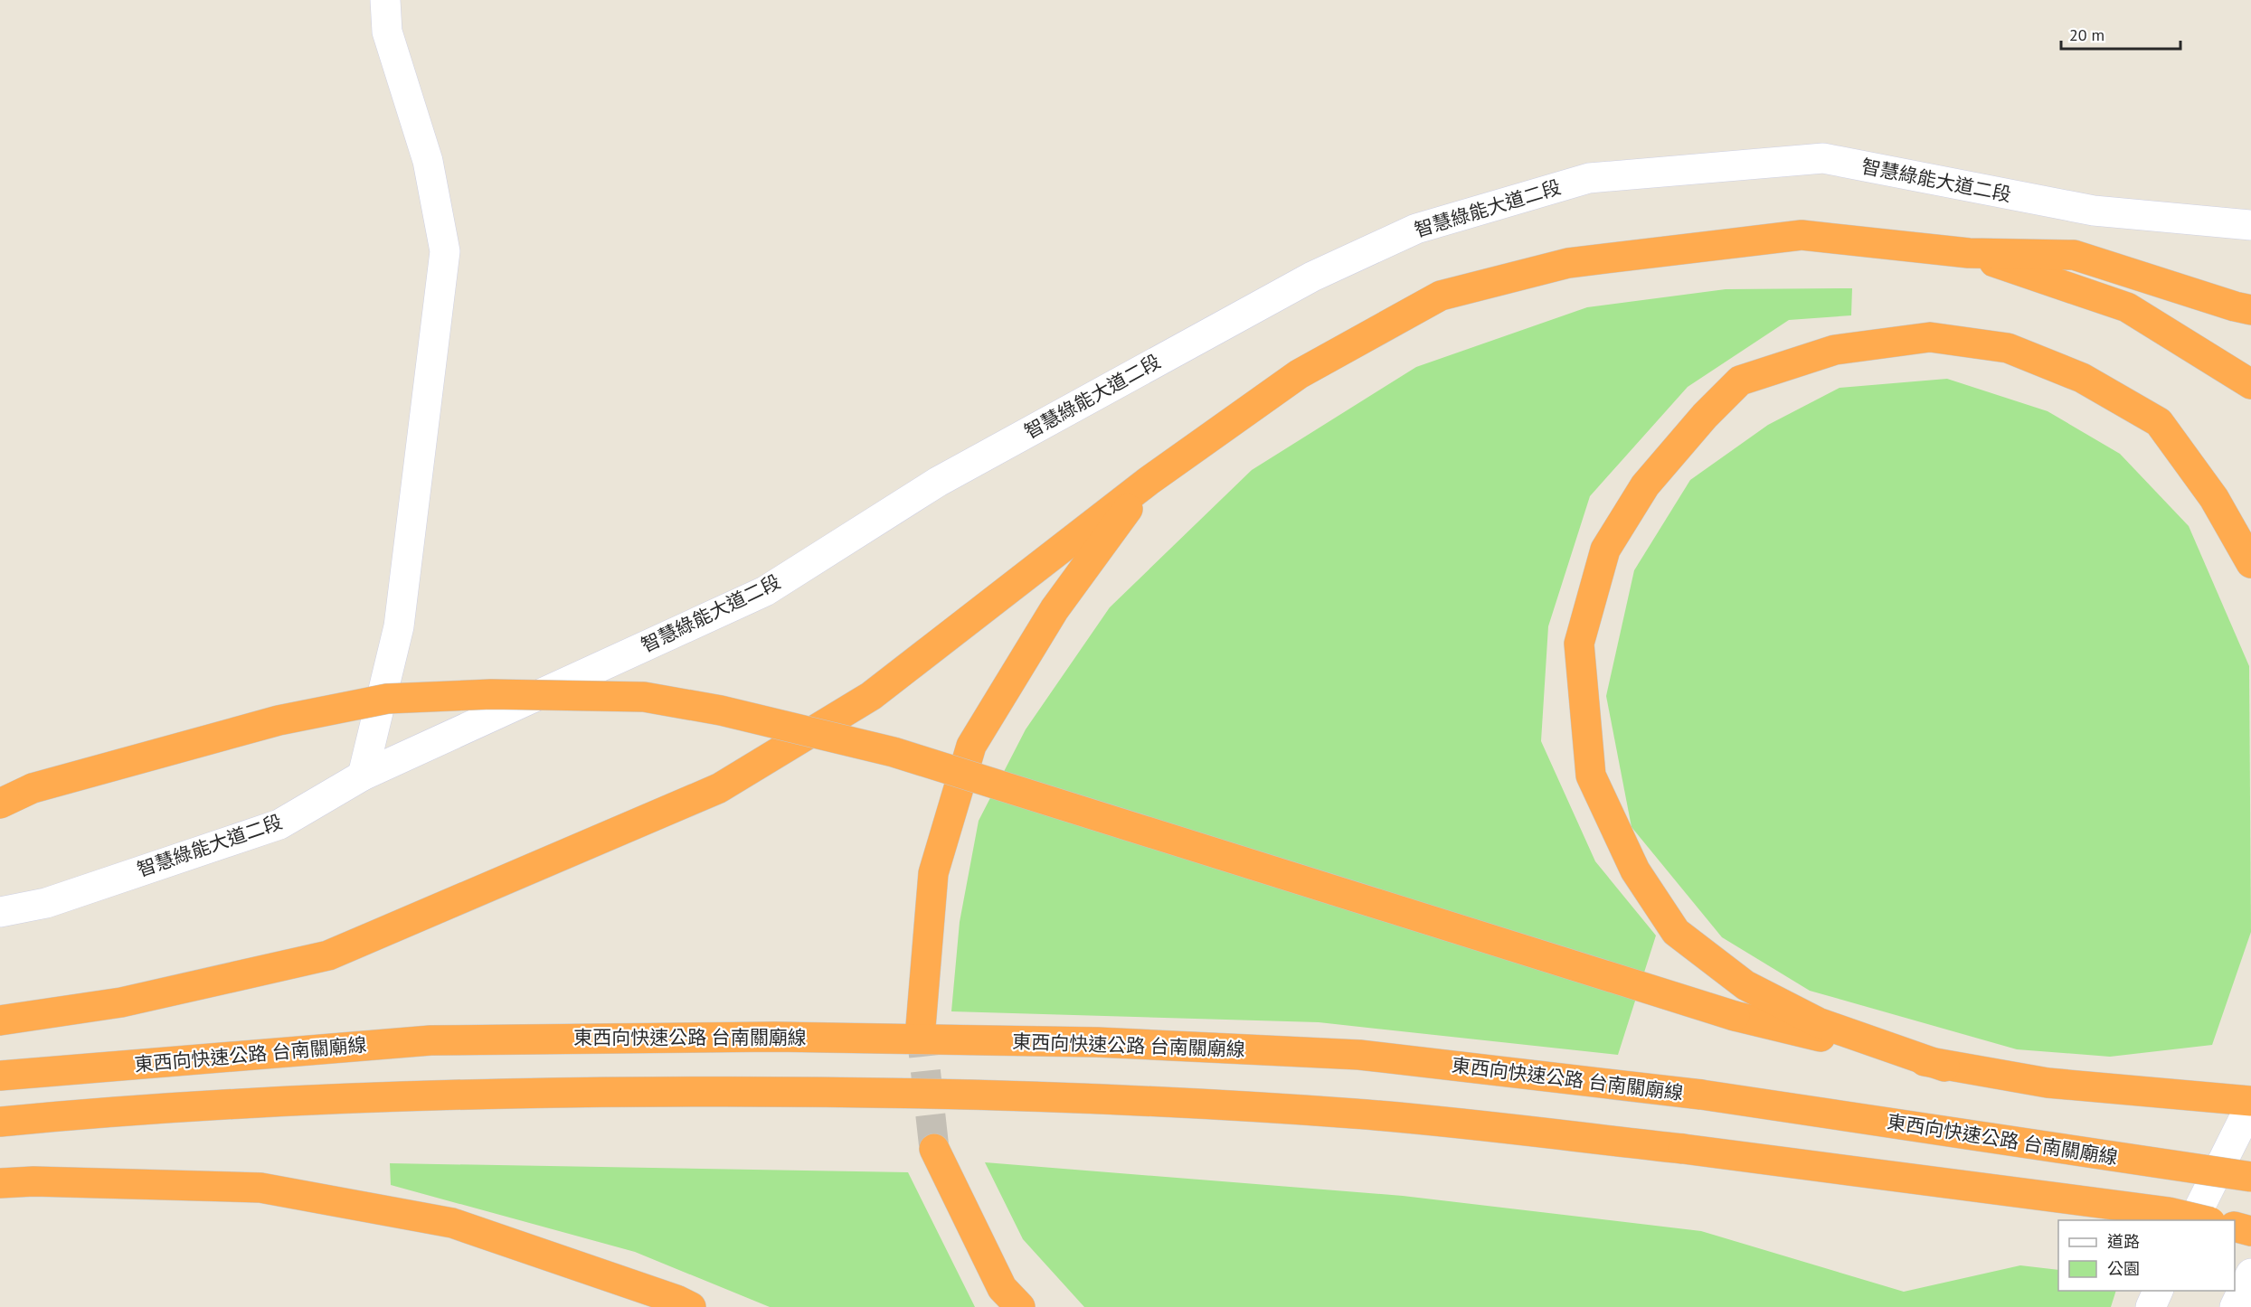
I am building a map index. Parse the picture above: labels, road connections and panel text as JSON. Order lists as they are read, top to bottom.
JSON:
{
  "streets": {
    "highway": ["東西向快速公路 台南關廟線"],
    "street": ["智慧綠能大道二段"]
  },
  "legend": ["道路", "公園"],
  "scale_bar": "20 m"
}
